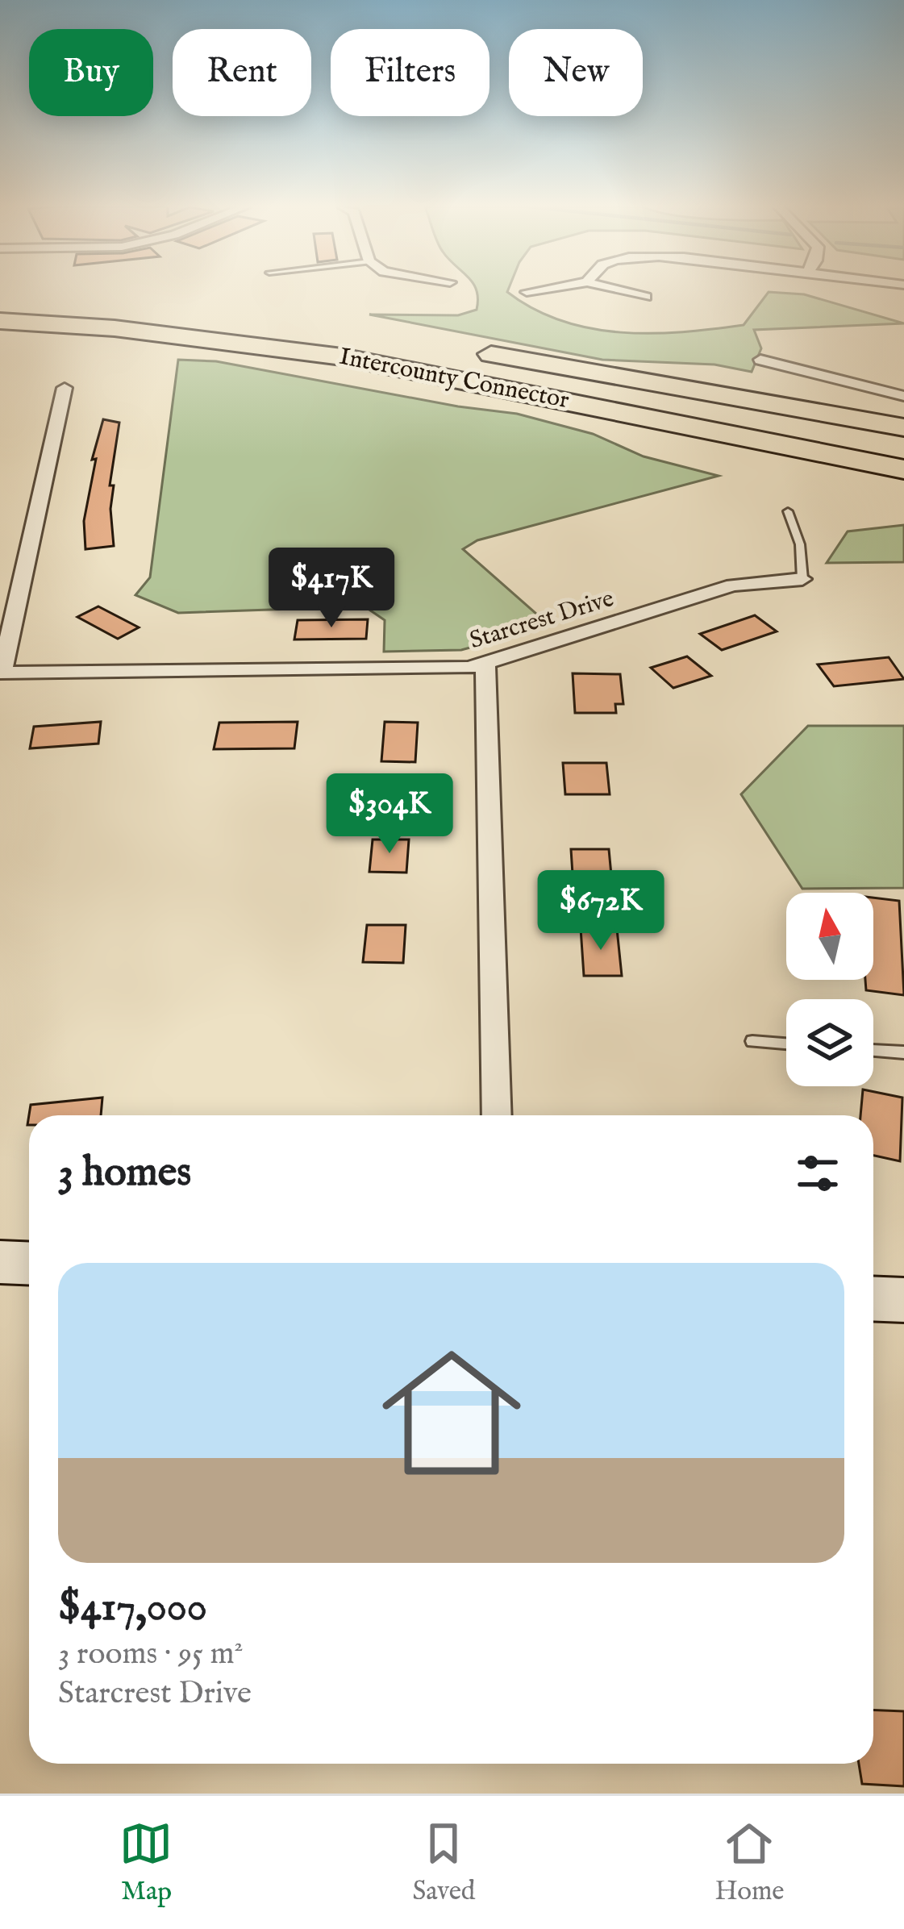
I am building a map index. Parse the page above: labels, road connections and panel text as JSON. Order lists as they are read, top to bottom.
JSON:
{
  "streets": {
    "highway": ["Intercounty Connector"],
    "street": ["Starcrest Drive"]
  },
  "north": "top",
  "page": {
    "chip": [
      "Buy",
      "Rent",
      "Filters",
      "New"
    ],
    "price": ["$417K", "$304K", "$672K"],
    "heading": "3 homes",
    "list": [
      {
        "name": "$417,000",
        "note": "3 rooms · 95 m² · Starcrest Drive"
      }
    ],
    "tabs": ["Map", "Saved", "Home"]
  }
}
